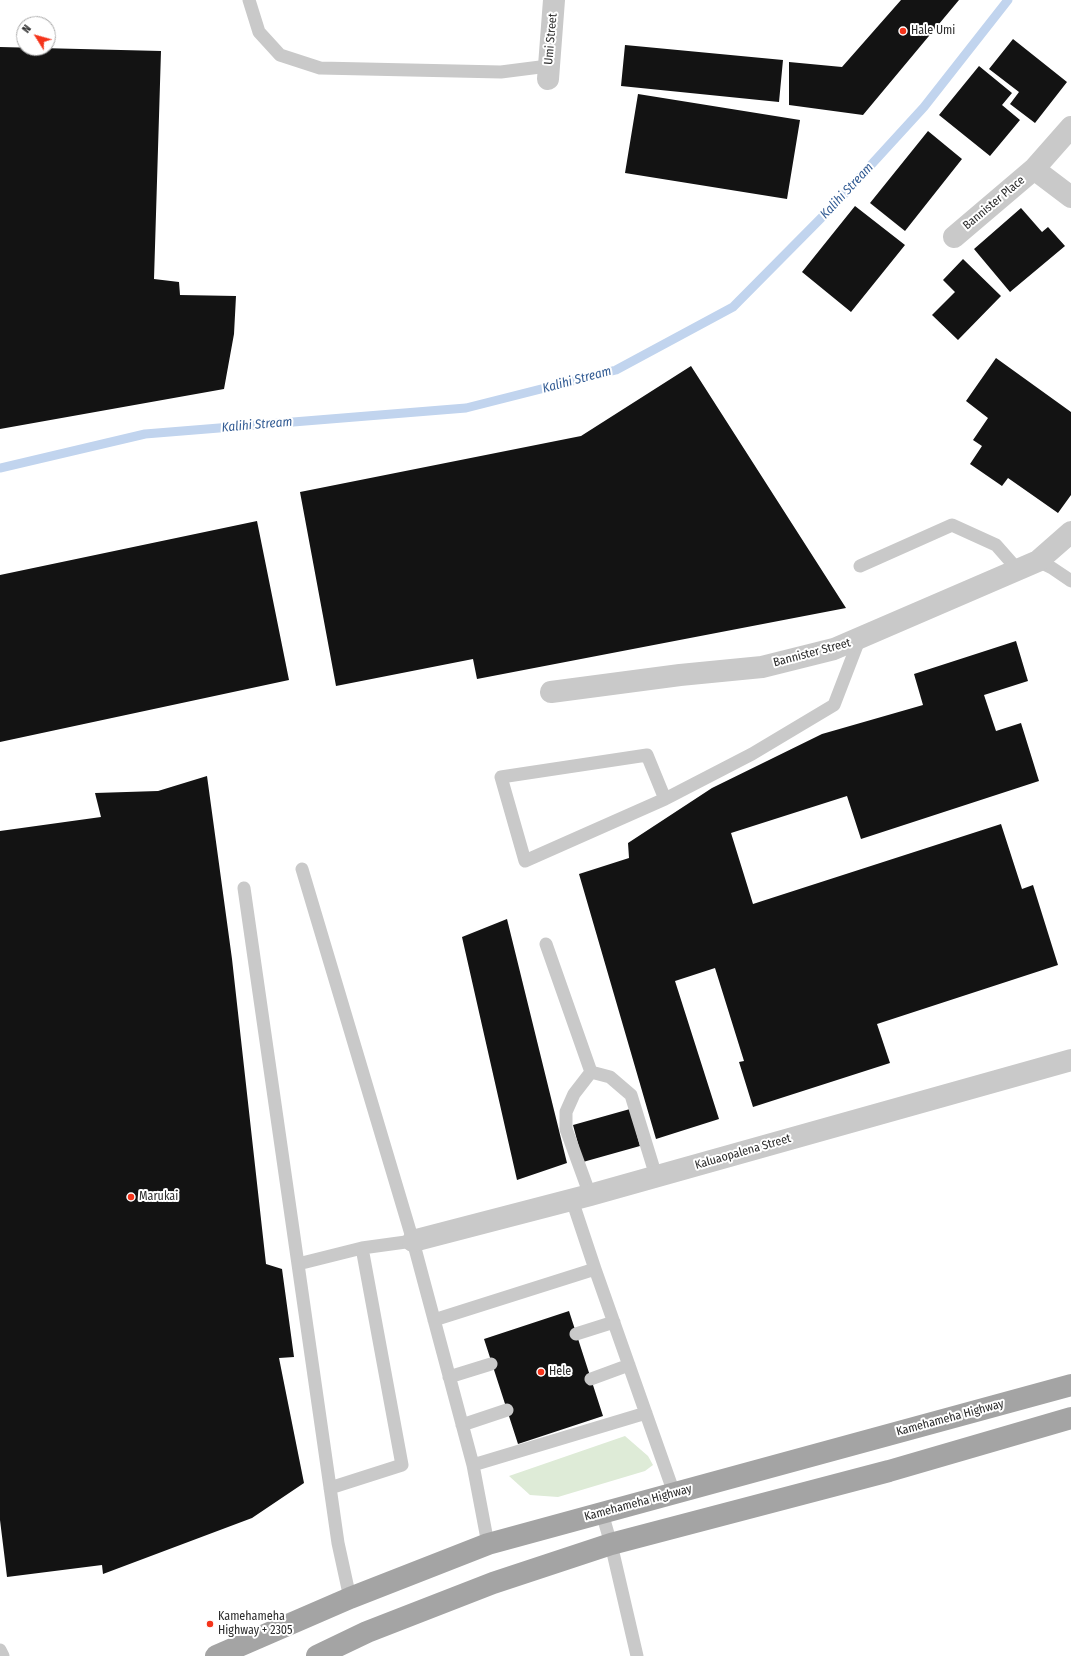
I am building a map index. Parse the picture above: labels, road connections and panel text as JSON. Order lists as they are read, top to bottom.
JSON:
{
  "streets": {
    "main road": ["Kamehameha Highway"],
    "street": [
      "Umi Street",
      "Bannister Place",
      "Bannister Street",
      "Kaluaopalena Street"
    ]
  },
  "water": ["Kalihi Stream"],
  "places": [
    "Hale Umi",
    "Marukai",
    "Hele",
    "Kamehameha Highway + 2305"
  ],
  "north": "top left"
}
